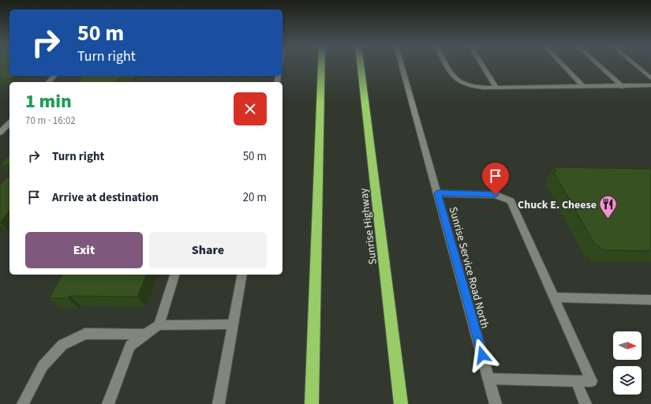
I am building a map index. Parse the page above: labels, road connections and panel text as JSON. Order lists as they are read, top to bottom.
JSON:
{
  "streets": {
    "highway": ["Sunrise Highway"],
    "main road": ["Sunrise Service Road North"]
  },
  "places": {
    "restaurant": ["Chuck E. Cheese"]
  },
  "north": "right",
  "page": {
    "turn": ["50 m", "Turn right"],
    "heading": ["1 min", "70 m · 16:02"],
    "list": [
      {
        "name": "Turn right",
        "value": "50 m"
      },
      {
        "name": "Arrive at destination",
        "value": "20 m"
      }
    ],
    "buttons": ["Exit", "Share"]
  }
}
